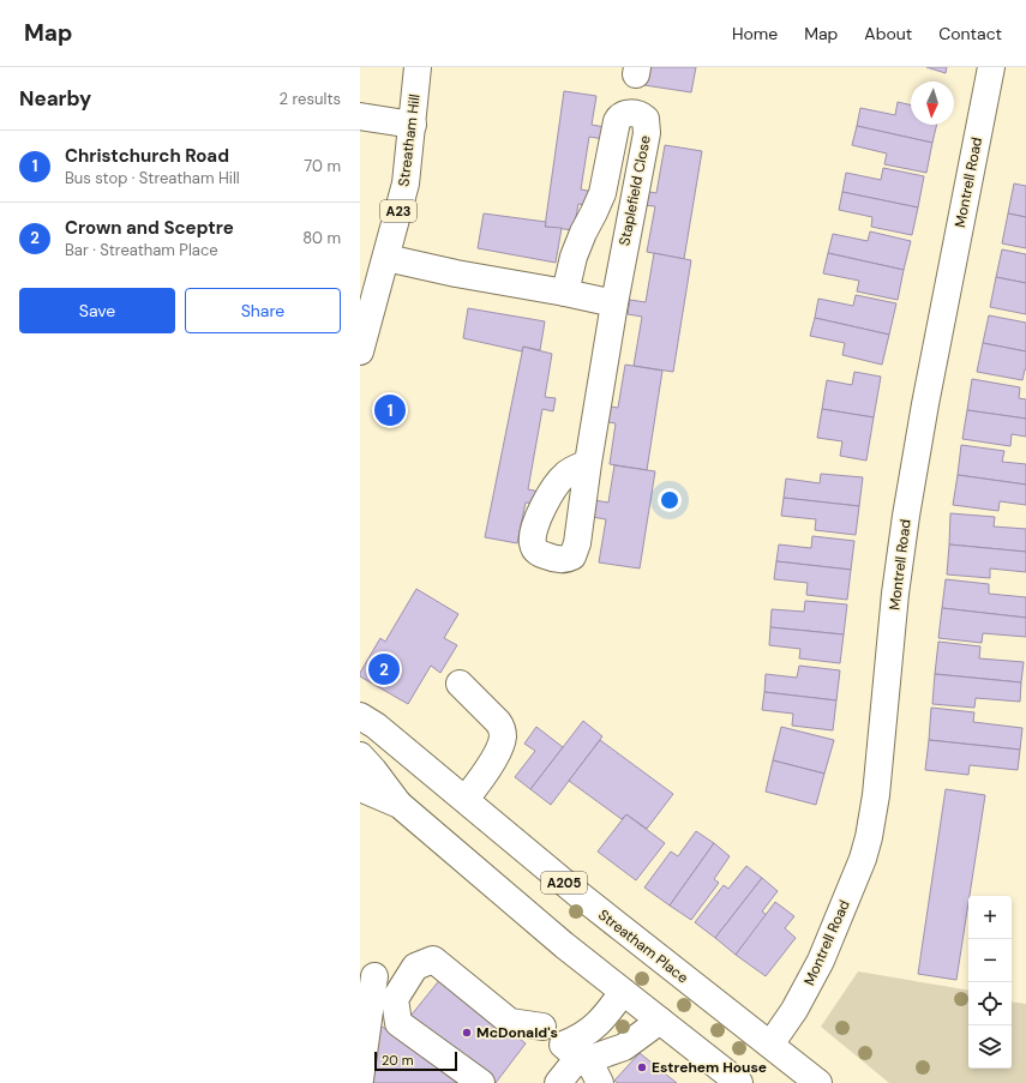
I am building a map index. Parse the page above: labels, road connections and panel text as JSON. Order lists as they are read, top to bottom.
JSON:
{
  "streets": {
    "main road": [
      "Streatham Hill",
      "Montrell Road",
      "Staplefield Close",
      "A23",
      "A205",
      "Streatham Place"
    ]
  },
  "crossings": [
    ["Montrell Road", "Streatham Place"]
  ],
  "places": ["McDonald's", "Estrehem House"],
  "scale_bar": "20 m",
  "north": "bottom",
  "page": {
    "header": "Map",
    "nav": [
      "Home",
      "Map",
      "About",
      "Contact"
    ],
    "heading": ["Nearby", "2 results"],
    "list": [
      {
        "mark": "1",
        "name": "Christchurch Road",
        "note": "Bus stop · Streatham Hill",
        "value": "70 m"
      },
      {
        "mark": "2",
        "name": "Crown and Sceptre",
        "note": "Bar · Streatham Place",
        "value": "80 m"
      }
    ],
    "buttons": ["Save", "Share"],
    "pins": ["1", "2"],
    "map_buttons": ["+", "−"],
    "scale": "20 m"
  }
}
